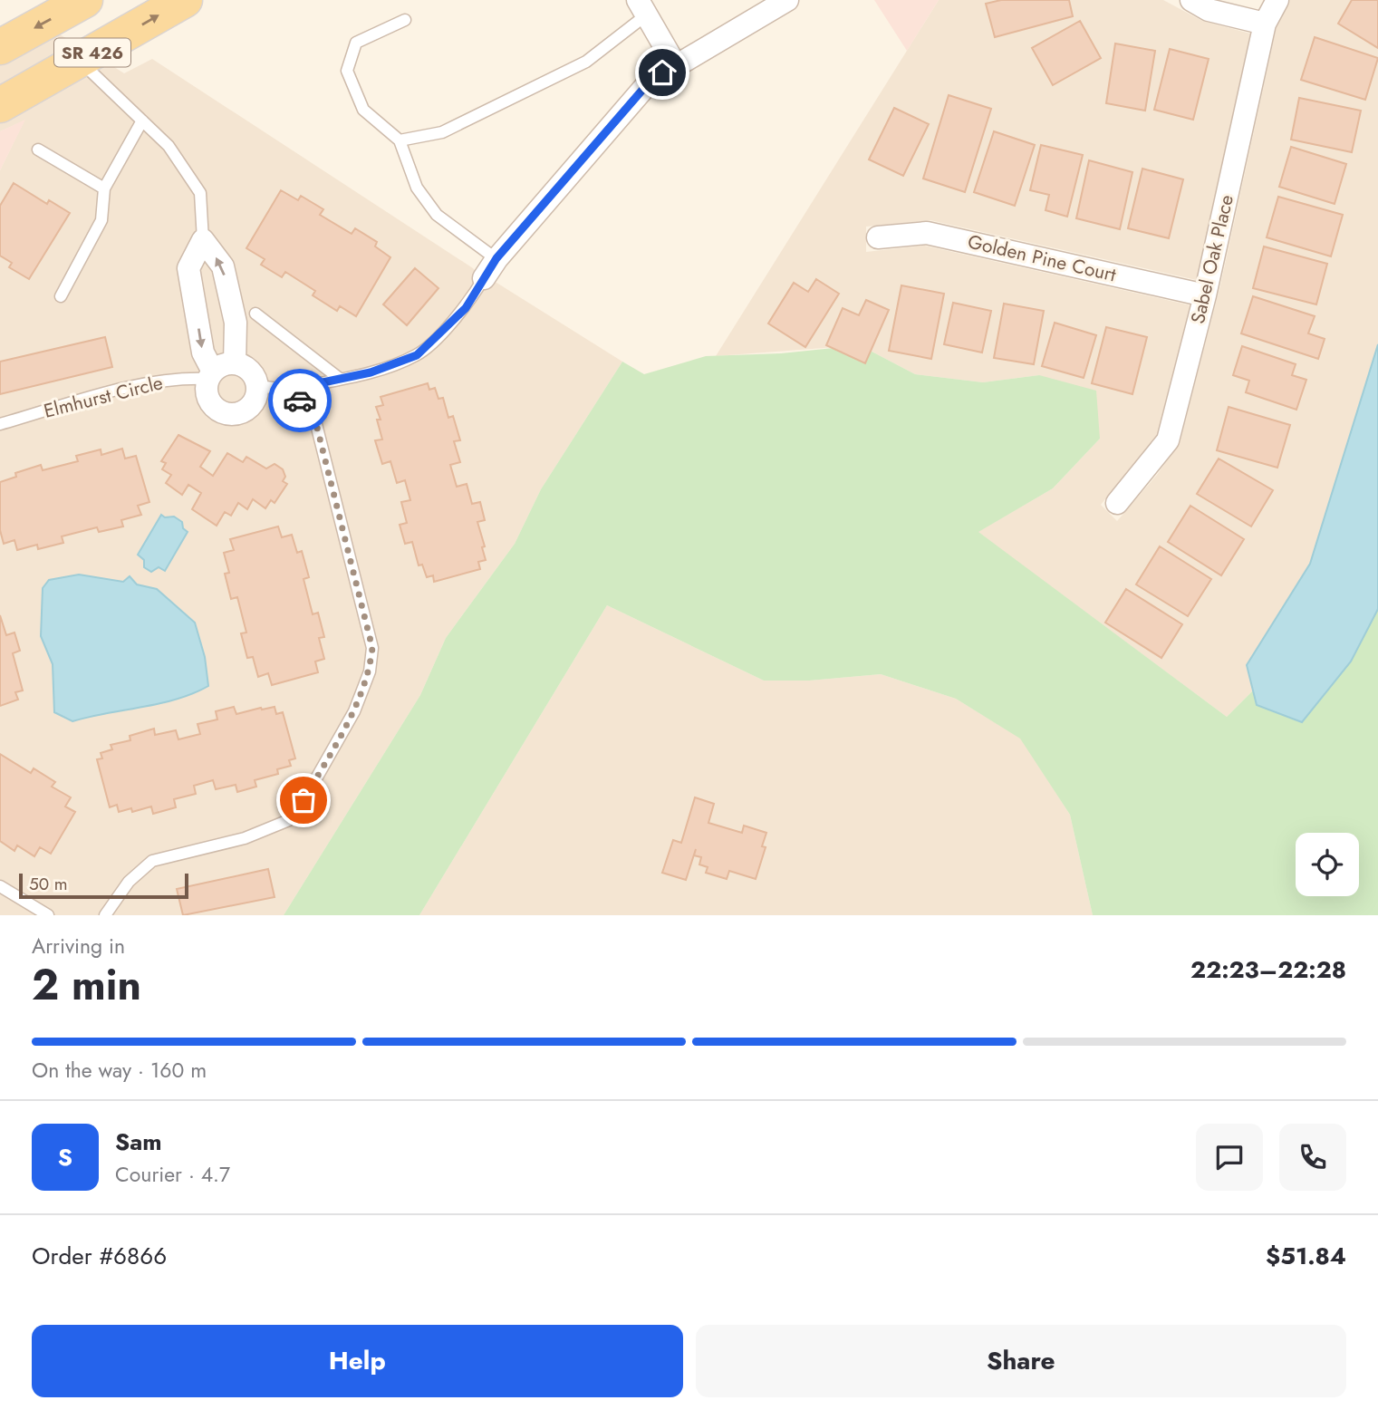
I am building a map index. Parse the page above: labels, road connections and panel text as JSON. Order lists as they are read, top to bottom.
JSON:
{
  "streets": {
    "main road": ["SR 426"],
    "street": ["Golden Pine Court", "Sabel Oak Place"],
    "lane": ["Elmhurst Circle"]
  },
  "crossings": [
    ["Golden Pine Court", "Sabel Oak Place"]
  ],
  "scale_bar": "50 m",
  "page": {
    "scale": "50 m",
    "heading": ["2 min", "Arriving in", "22:23–22:28"],
    "panel": [
      "Sam",
      "Courier · 4.7",
      "Order #6866",
      "$51.84"
    ],
    "bar": "On the way · 160 m",
    "round": "S",
    "buttons": ["Help", "Share"]
  }
}
